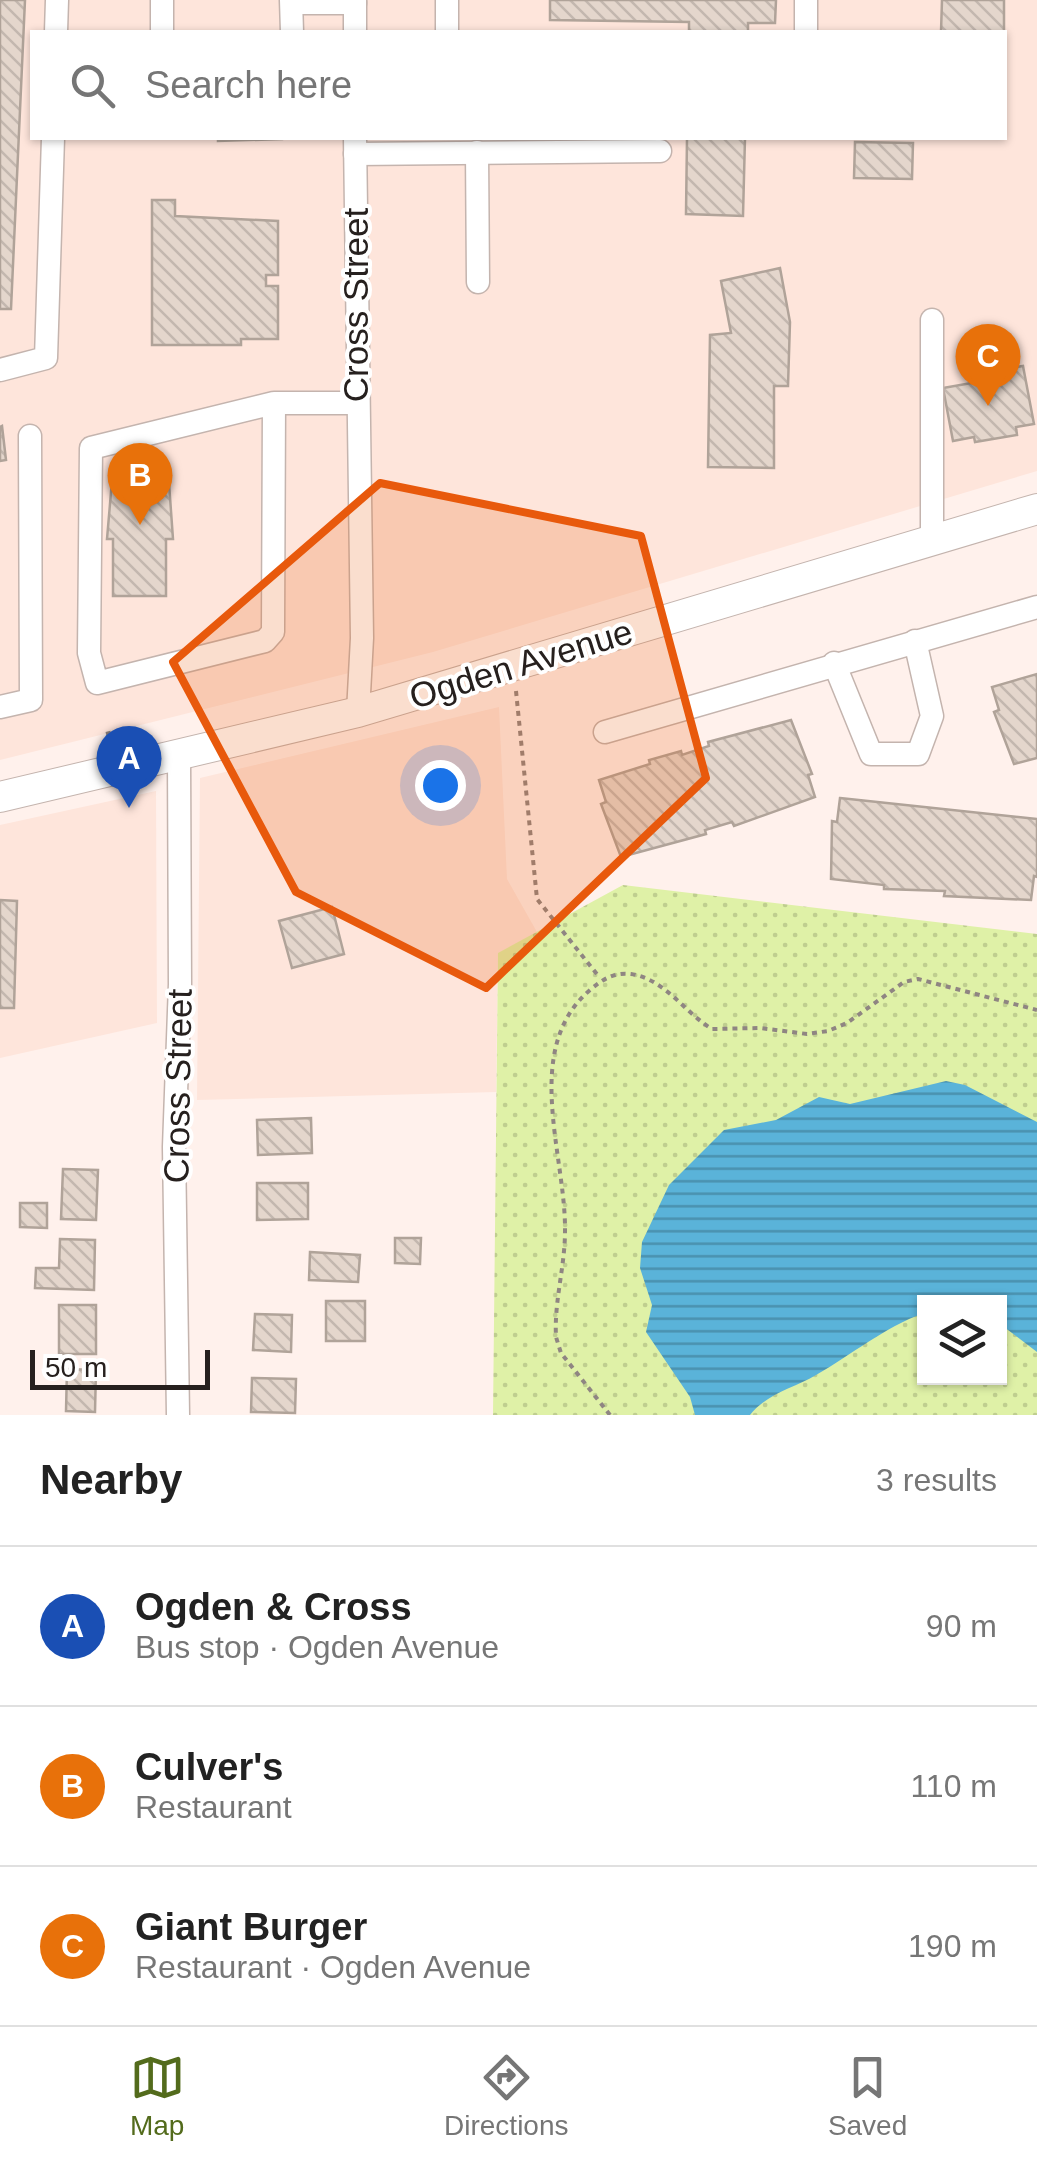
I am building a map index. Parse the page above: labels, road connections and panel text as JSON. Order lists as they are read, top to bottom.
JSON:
{
  "streets": {
    "main road": ["Ogden Avenue"],
    "street": ["Cross Street"]
  },
  "crossings": [
    ["Cross Street", "Ogden Avenue"]
  ],
  "scale_bar": "50 m",
  "page": {
    "search": "Search here",
    "pins": ["C", "B", "A"],
    "scale": "50 m",
    "heading": ["Nearby", "3 results"],
    "list": [
      {
        "mark": "A",
        "name": "Ogden & Cross",
        "note": "Bus stop · Ogden Avenue",
        "value": "90 m"
      },
      {
        "mark": "B",
        "name": "Culver's",
        "note": "Restaurant",
        "value": "110 m"
      },
      {
        "mark": "C",
        "name": "Giant Burger",
        "note": "Restaurant · Ogden Avenue",
        "value": "190 m"
      }
    ],
    "nav": ["Map", "Directions", "Saved"]
  }
}
